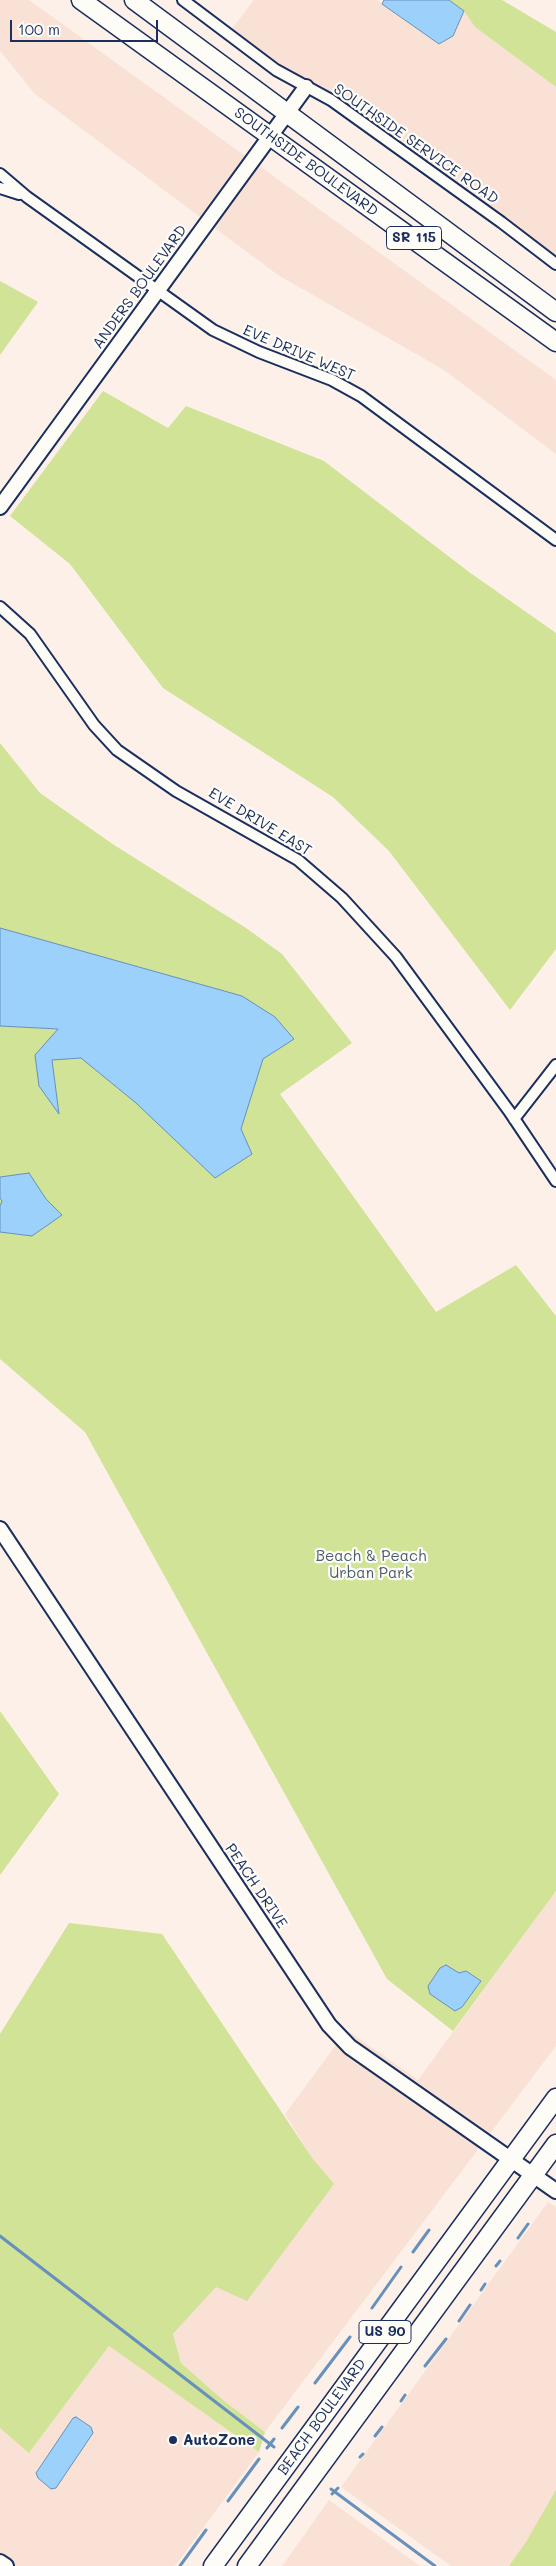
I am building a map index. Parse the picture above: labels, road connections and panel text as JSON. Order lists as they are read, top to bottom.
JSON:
{
  "streets": {
    "highway": [
      "SOUTHSIDE BOULEVARD",
      "SR 115",
      "US 90",
      "BEACH BOULEVARD"
    ],
    "street": [
      "SOUTHSIDE SERVICE ROAD",
      "ANDERS BOULEVARD",
      "EVE DRIVE WEST",
      "EVE DRIVE EAST",
      "PEACH DRIVE"
    ]
  },
  "crossings": [
    ["SOUTHSIDE SERVICE ROAD", "ANDERS BOULEVARD"],
    ["SOUTHSIDE BOULEVARD", "ANDERS BOULEVARD"],
    ["ANDERS BOULEVARD", "EVE DRIVE WEST"],
    ["PEACH DRIVE", "US 90"],
    ["PEACH DRIVE", "BEACH BOULEVARD"]
  ],
  "parks": ["Beach & Peach Urban Park"],
  "places": ["AutoZone"],
  "scale_bar": "100 m"
}
